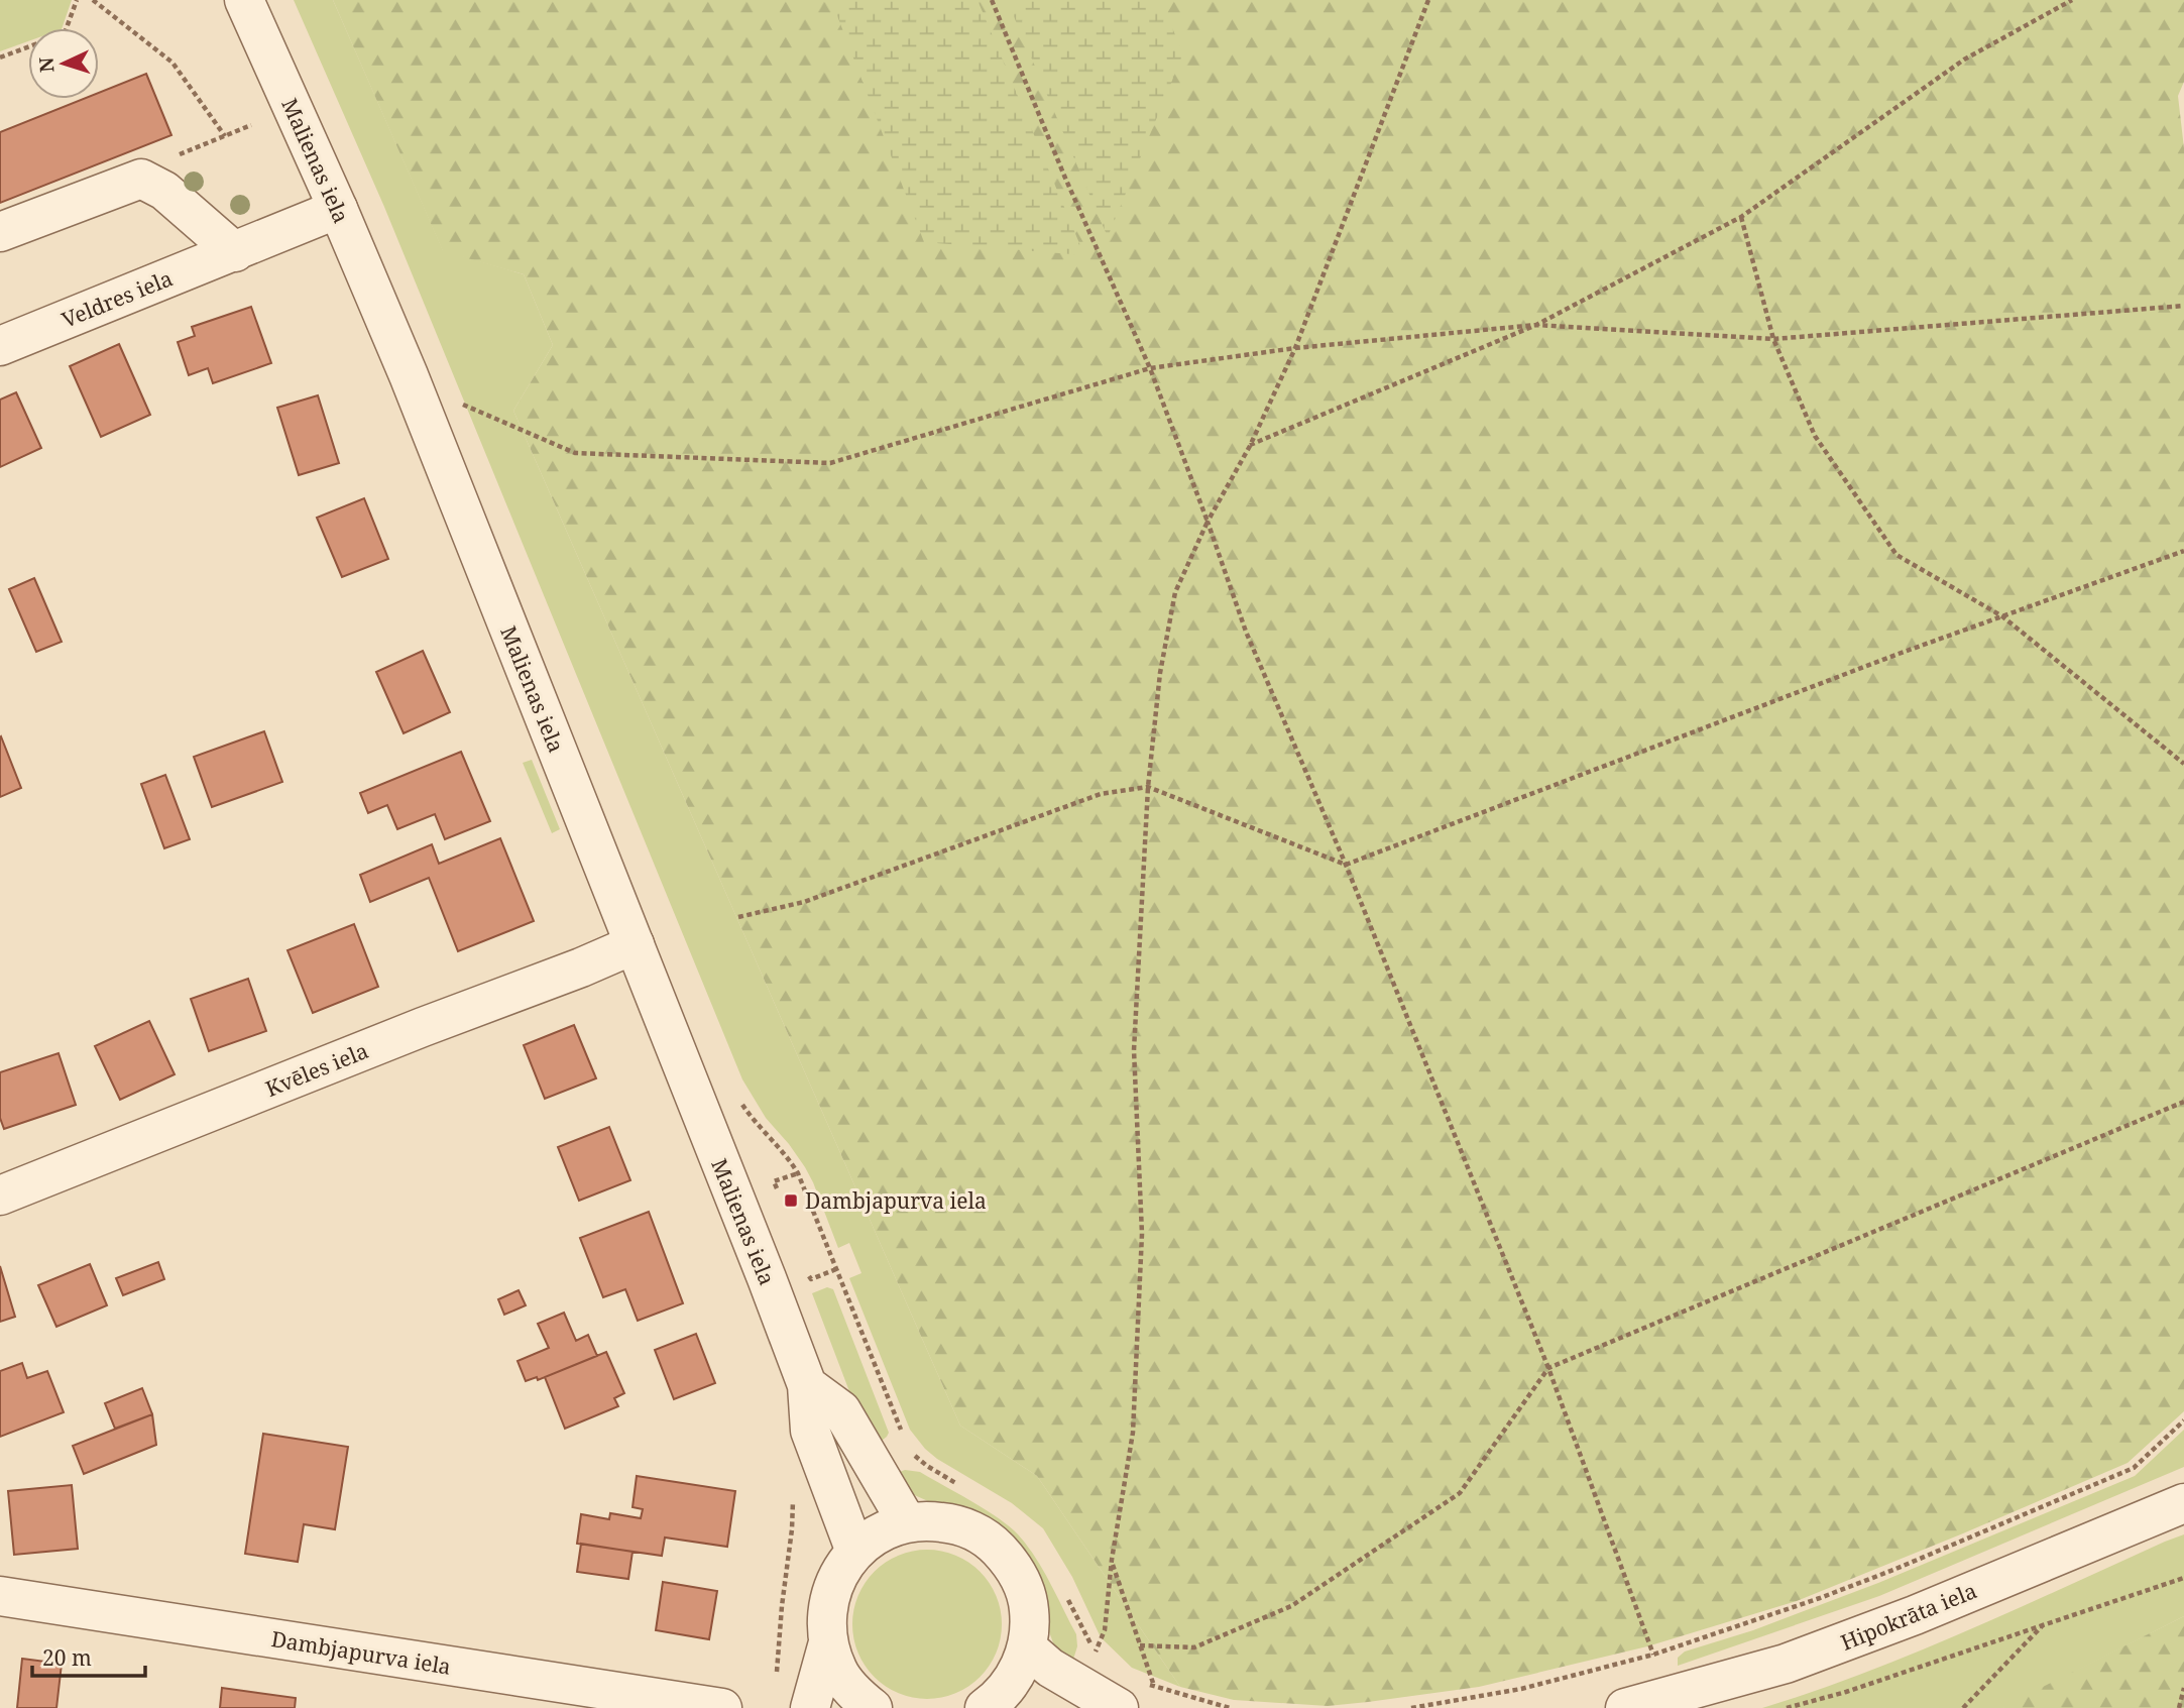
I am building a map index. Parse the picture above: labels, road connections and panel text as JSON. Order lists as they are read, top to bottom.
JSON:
{
  "streets": {
    "street": [
      "Malienas iela",
      "Veldres iela",
      "Kvēles iela",
      "Hipokrāta iela",
      "Dambjapurva iela"
    ]
  },
  "crossings": [
    ["Malienas iela", "Veldres iela"],
    ["Malienas iela", "Kvēles iela"]
  ],
  "places": {
    "transit": ["Dambjapurva iela"]
  },
  "scale_bar": "20 m",
  "north": "left"
}
